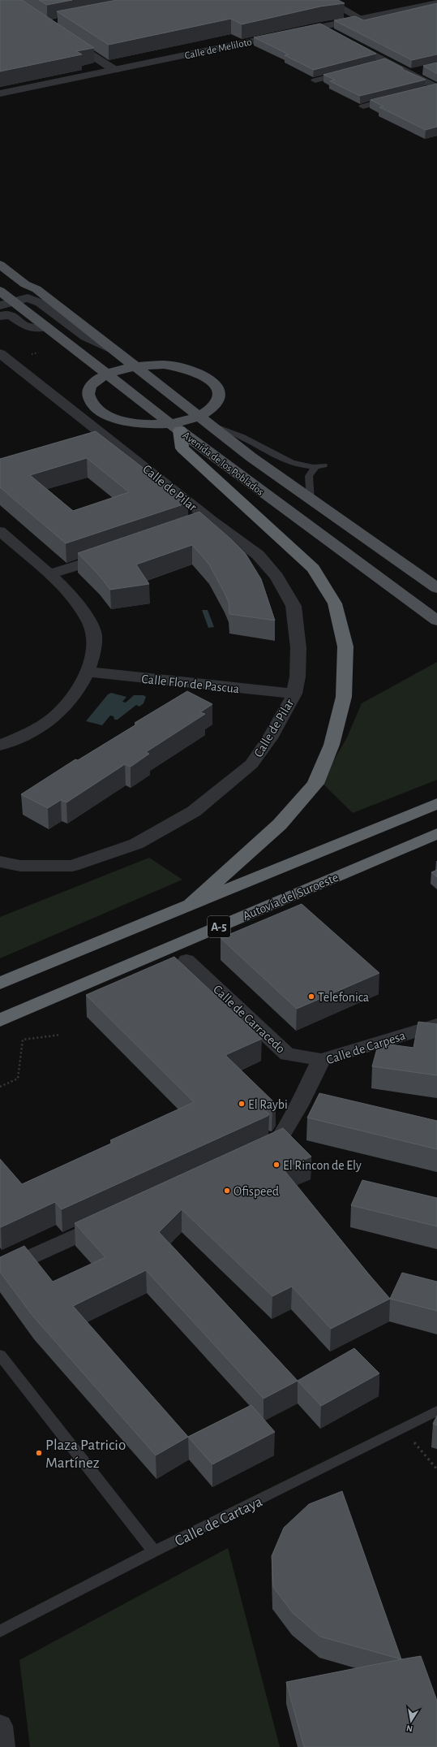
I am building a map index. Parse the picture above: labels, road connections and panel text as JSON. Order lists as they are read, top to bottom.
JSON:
{
  "streets": {
    "highway": ["Autovía del Suroeste", "A-5"],
    "main road": ["Avenida de los Poblados"],
    "street": [
      "Calle de Meliloto",
      "Calle de Pilar",
      "Calle Flor de Pascua",
      "Calle de Carracedo",
      "Calle de Carpesa"
    ],
    "lane": ["Calle de Cartaya"]
  },
  "crossings": [
    ["Calle de Pilar", "Calle Flor de Pascua"],
    ["Calle de Carracedo", "Calle de Carpesa"]
  ],
  "places": [
    "Telefonica",
    "El Raybi",
    "El Rincon de Ely",
    "Ofispeed",
    "Plaza Patricio Martínez"
  ],
  "north": "bottom"
}
